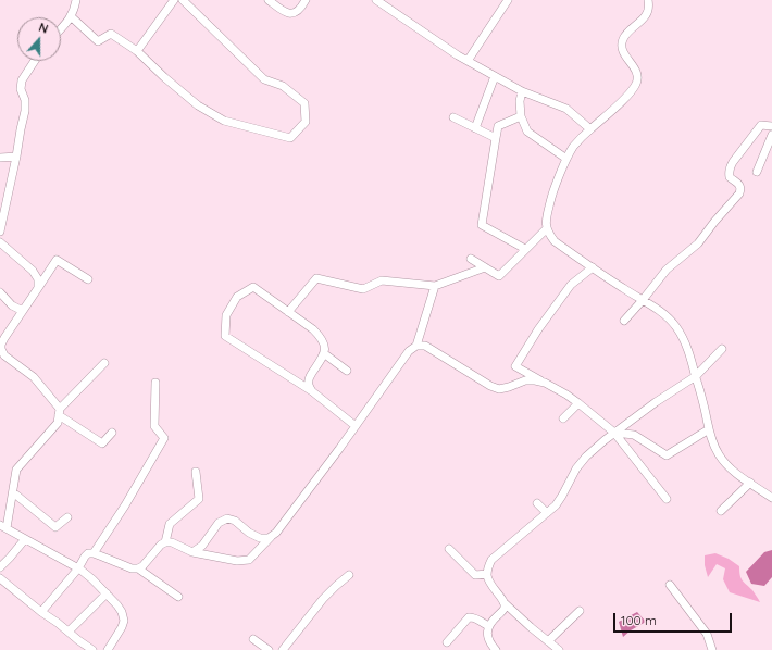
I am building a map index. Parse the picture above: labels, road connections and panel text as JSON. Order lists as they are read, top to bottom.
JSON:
{
  "scale_bar": "100 m",
  "north": "top"
}
